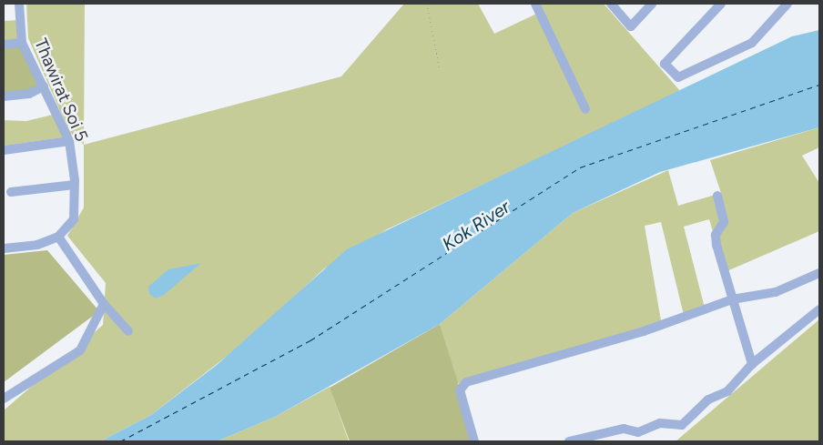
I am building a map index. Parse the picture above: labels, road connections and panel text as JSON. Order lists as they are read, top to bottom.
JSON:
{
  "streets": {
    "street": ["Thawirat Soi 5"]
  },
  "water": ["Kok River"]
}
